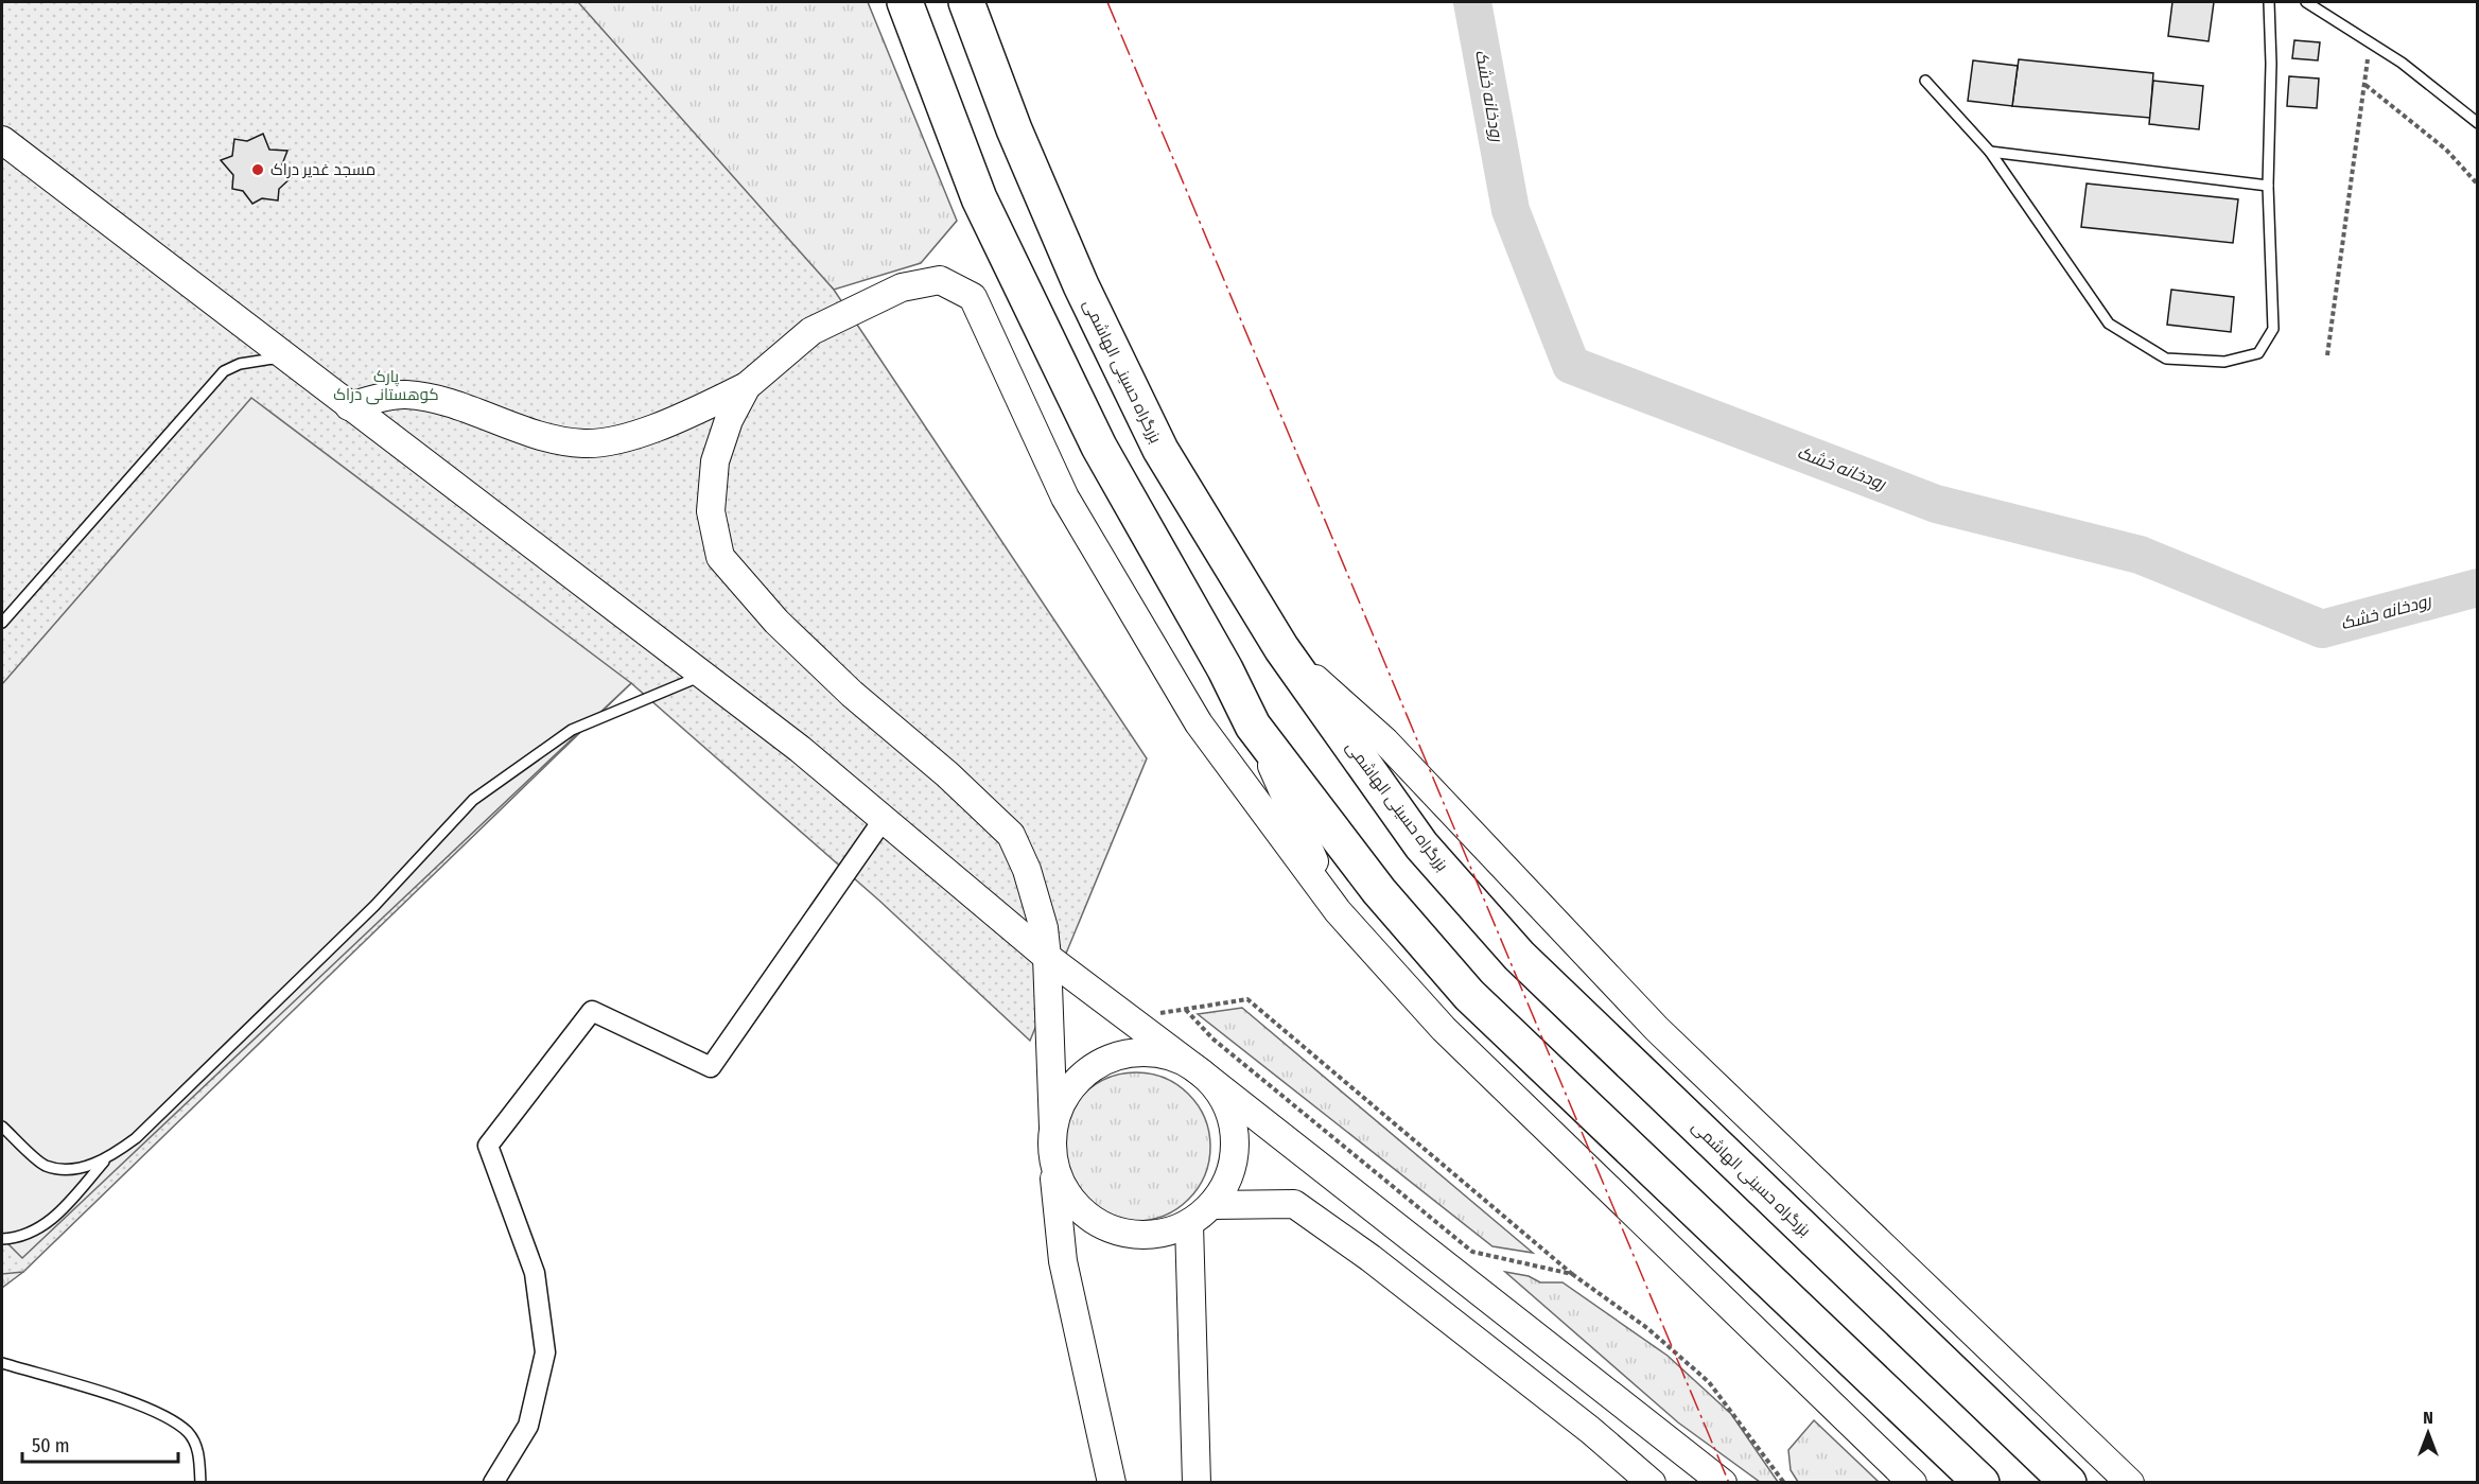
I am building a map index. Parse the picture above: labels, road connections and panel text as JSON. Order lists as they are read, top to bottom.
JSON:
{
  "streets": {
    "highway": ["بزرگراه حسینی الهاشمی"]
  },
  "water": ["رودخانه خشک"],
  "parks": ["پارک کوهستانی دراک"],
  "places": ["مسجد غدیر دراک"],
  "scale_bar": "50 m",
  "north": "top"
}
